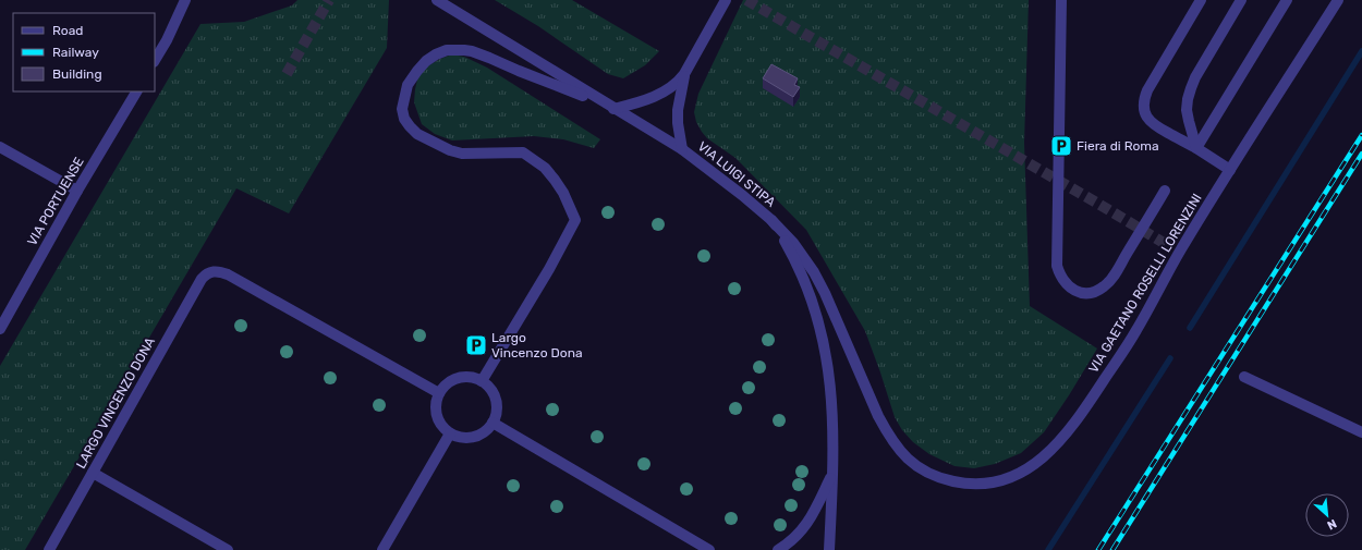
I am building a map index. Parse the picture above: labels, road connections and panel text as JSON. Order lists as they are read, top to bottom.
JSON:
{
  "streets": {
    "street": [
      "VIA LUIGI STIPA",
      "VIA PORTUENSE",
      "VIA GAETANO ROSELLI LORENZINI",
      "LARGO VINCENZO DONA"
    ]
  },
  "crossings": [
    ["VIA LUIGI STIPA", "VIA GAETANO ROSELLI LORENZINI"]
  ],
  "places": {
    "parking": ["Fiera di Roma", "Largo Vincenzo Dona"]
  },
  "legend": ["Road", "Railway", "Building"],
  "north": "bottom right"
}
